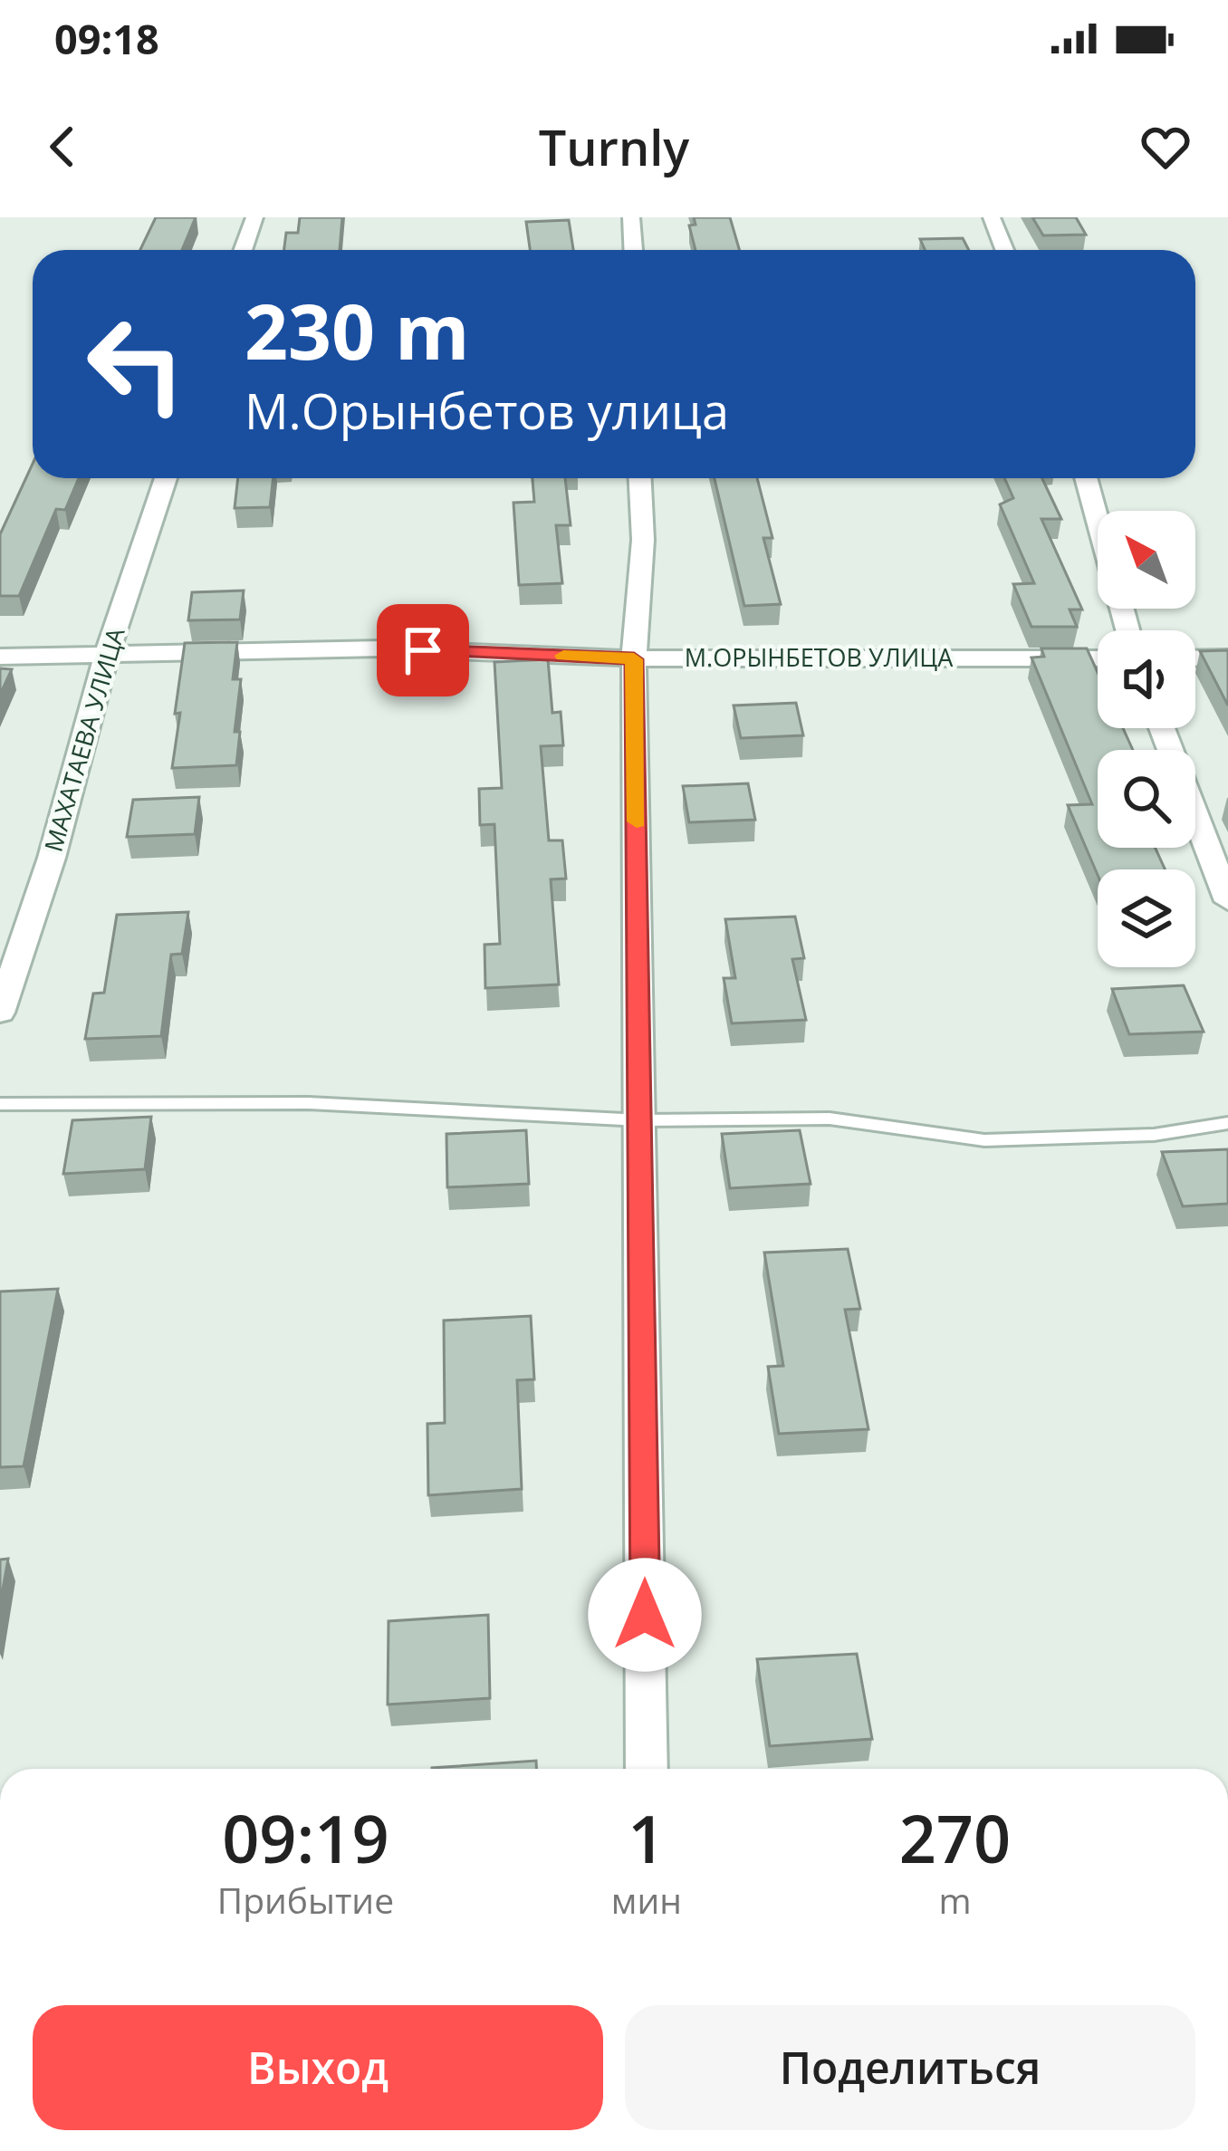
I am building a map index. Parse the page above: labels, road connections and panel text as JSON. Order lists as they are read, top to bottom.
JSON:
{
  "streets": {
    "street": ["М.ОРЫНБЕТОВ УЛИЦА", "МАХАТАЕВА УЛИЦА"]
  },
  "crossings": [
    ["М.ОРЫНБЕТОВ УЛИЦА", "МАХАТАЕВА УЛИЦА"]
  ],
  "north": "top left",
  "page": {
    "status": "09:18",
    "header": "Turnly",
    "turn": ["230 m", "М.Орынбетов улица"],
    "eta": [
      "09:19",
      "Прибытие",
      "1",
      "мин",
      "270",
      "m"
    ],
    "buttons": ["Выход", "Поделиться"]
  }
}
